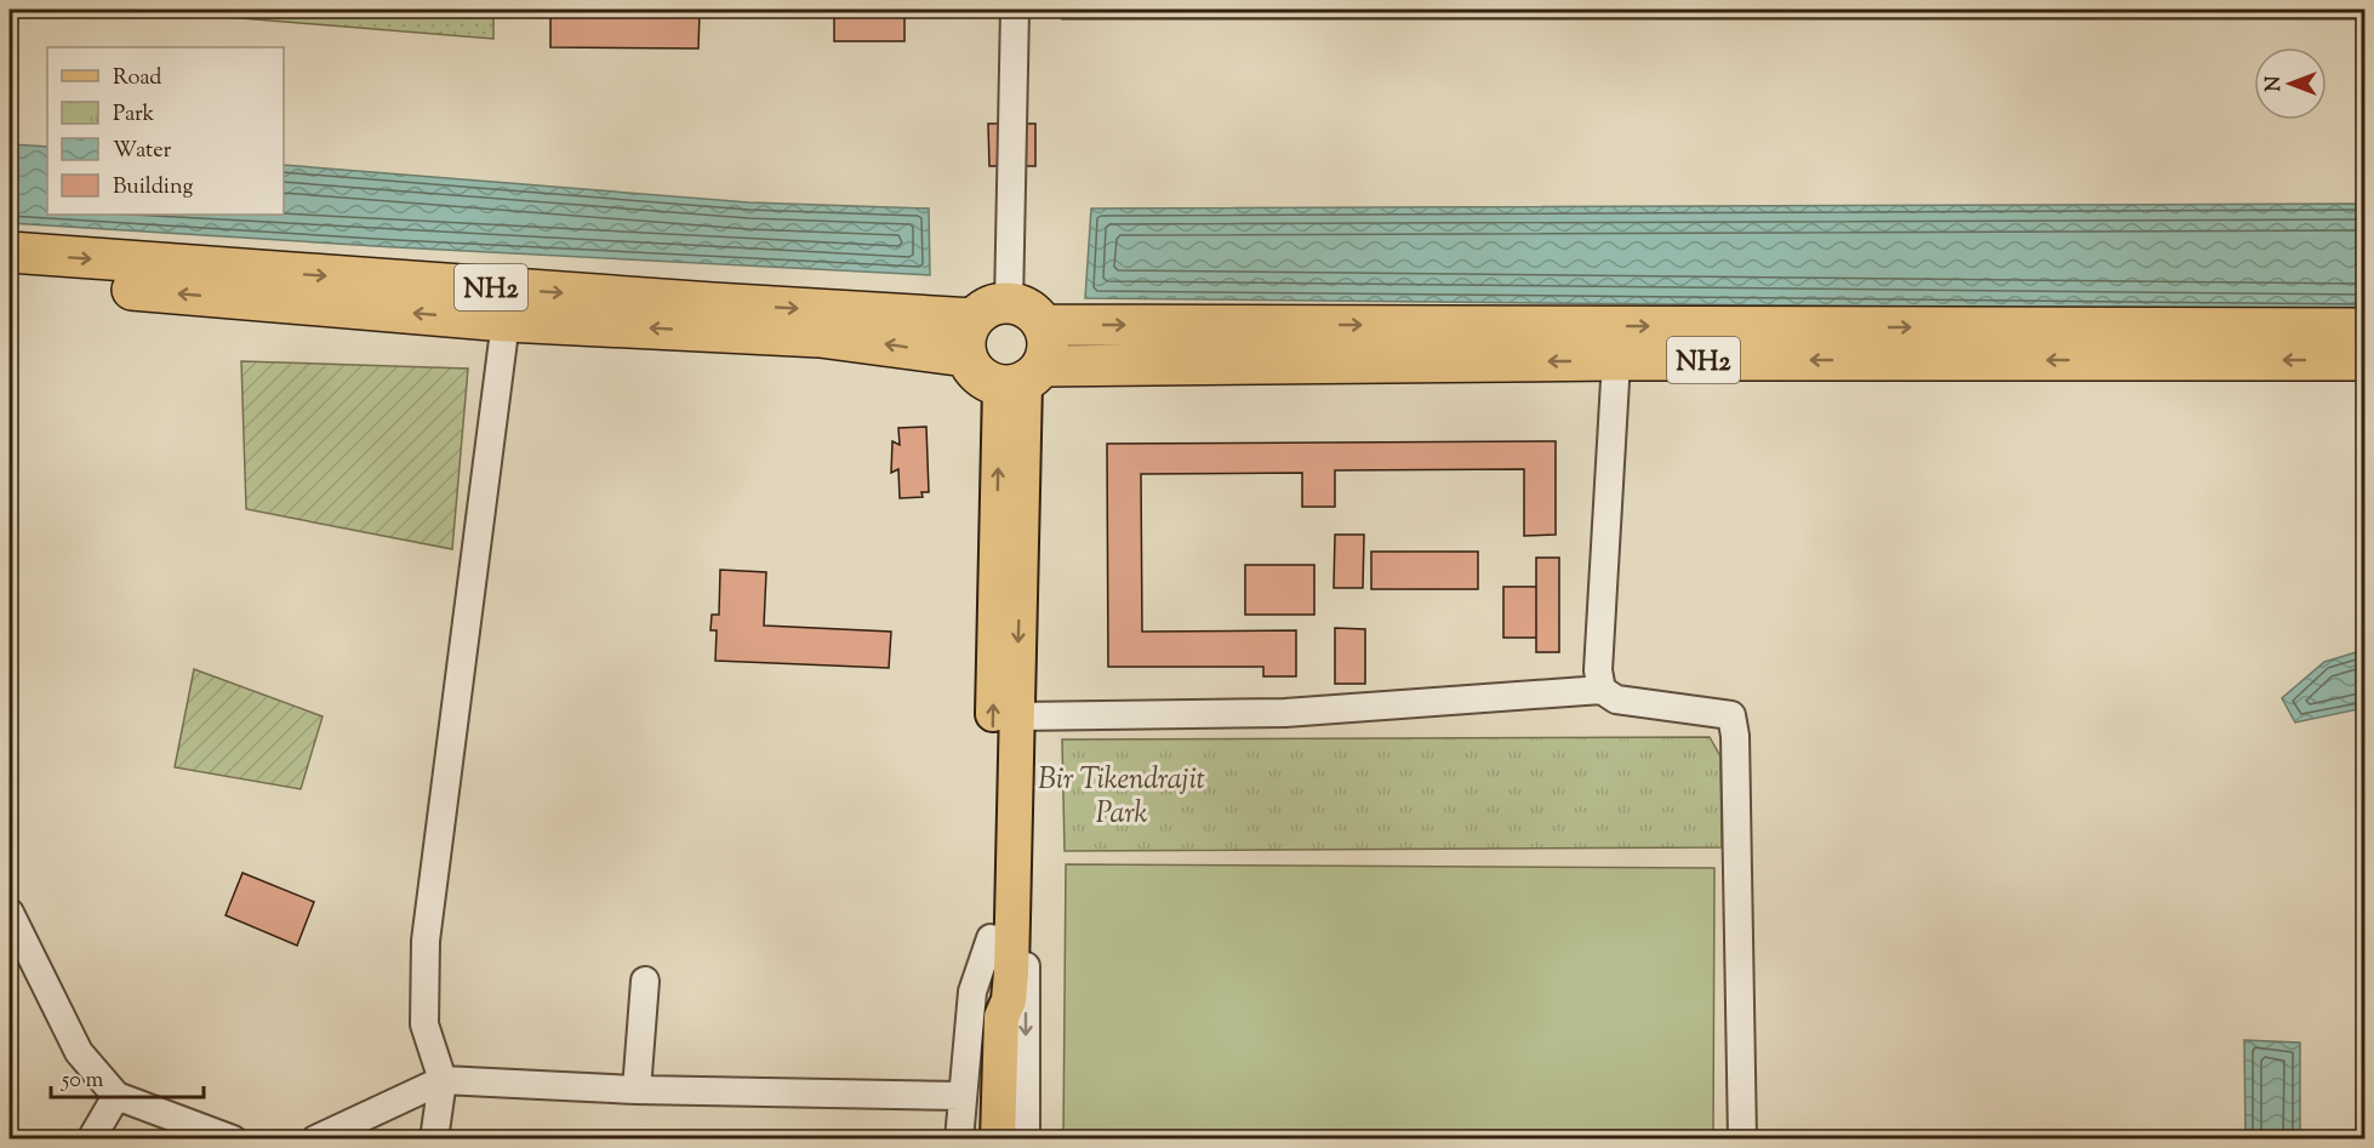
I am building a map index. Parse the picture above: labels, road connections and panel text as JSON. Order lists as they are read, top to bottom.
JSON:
{
  "streets": {
    "highway": ["NH2"]
  },
  "parks": ["Bir Tikendrajit Park"],
  "legend": [
    "Road",
    "Park",
    "Water",
    "Building"
  ],
  "scale_bar": "50 m",
  "north": "left"
}
